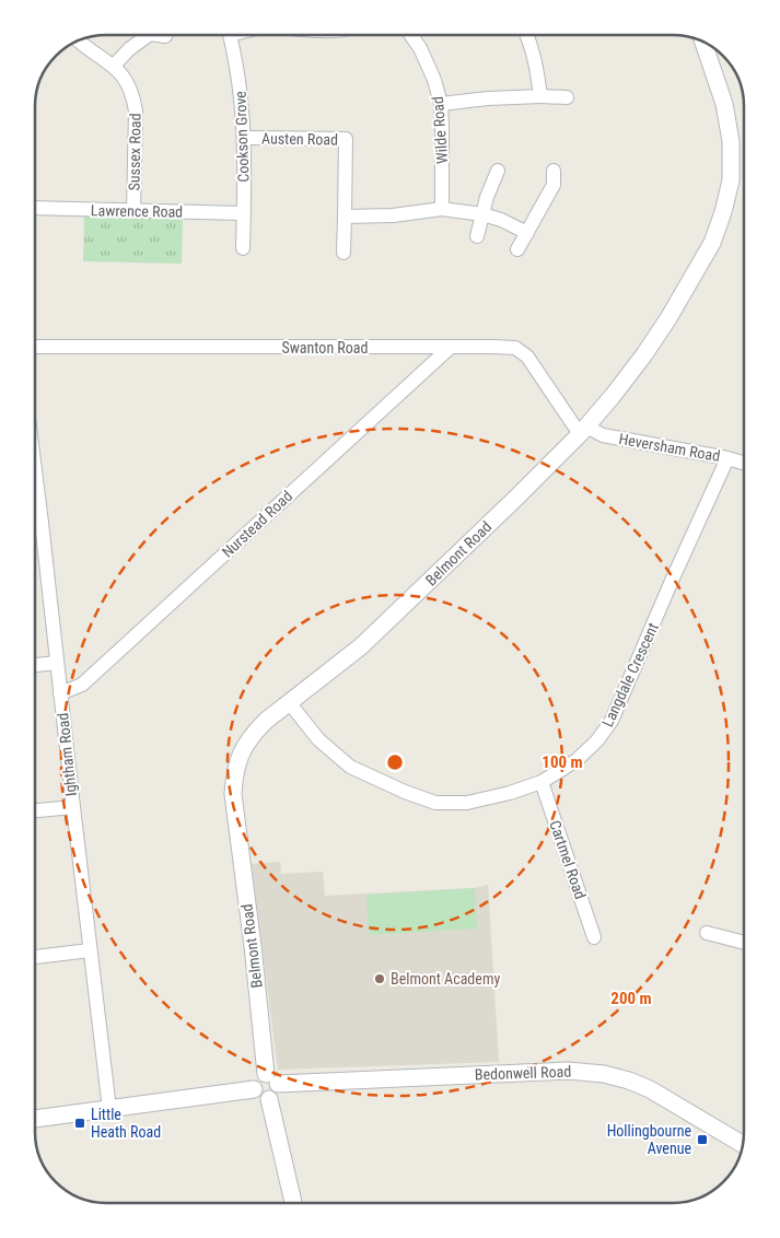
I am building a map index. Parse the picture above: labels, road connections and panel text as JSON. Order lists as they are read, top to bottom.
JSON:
{
  "streets": {
    "street": [
      "Wilde Road",
      "Cookson Grove",
      "Austen Road",
      "Sussex Road",
      "Lawrence Road",
      "Swanton Road",
      "Heversham Road",
      "Nurstead Road",
      "Belmont Road",
      "Langdale Crescent",
      "Ightham Road",
      "Cartmel Road",
      "Bedonwell Road"
    ]
  },
  "crossings": [
    ["Cookson Grove", "Austen Road"],
    ["Cookson Grove", "Lawrence Road"],
    ["Sussex Road", "Lawrence Road"],
    ["Swanton Road", "Heversham Road"],
    ["Swanton Road", "Nurstead Road"],
    ["Swanton Road", "Belmont Road"],
    ["Heversham Road", "Belmont Road"],
    ["Heversham Road", "Langdale Crescent"],
    ["Nurstead Road", "Ightham Road"],
    ["Belmont Road", "Langdale Crescent"],
    ["Belmont Road", "Bedonwell Road"],
    ["Langdale Crescent", "Cartmel Road"]
  ],
  "places": {
    "other": ["Belmont Academy"],
    "transit": ["Little Heath Road", "Hollingbourne Avenue"]
  },
  "rings": ["100 m", "200 m"]
}
